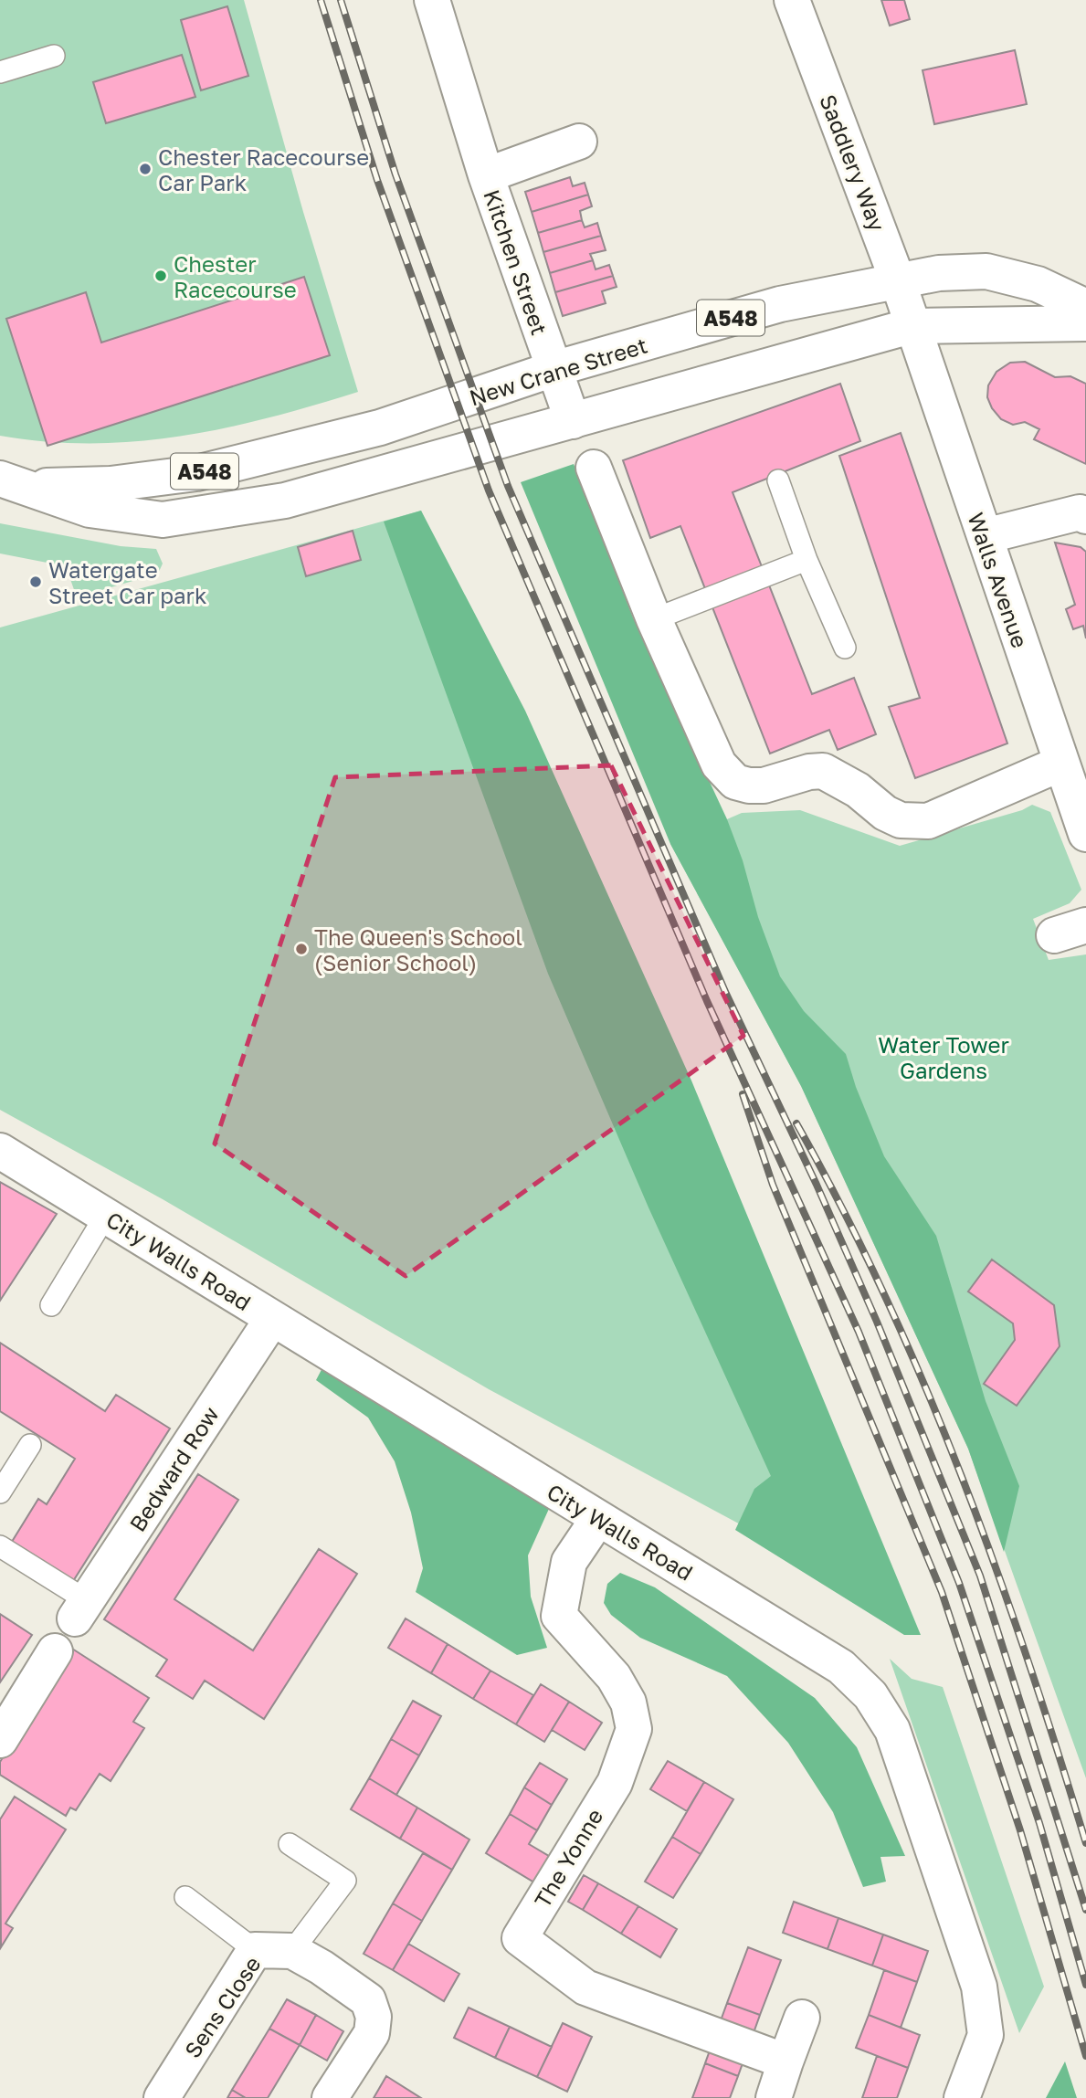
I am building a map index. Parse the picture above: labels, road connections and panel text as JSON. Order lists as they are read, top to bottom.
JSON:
{
  "streets": {
    "street": [
      "Saddlery Way",
      "Kitchen Street",
      "A548",
      "New Crane Street",
      "Walls Avenue",
      "City Walls Road",
      "Bedward Row",
      "The Yonne",
      "Sens Close"
    ]
  },
  "crossings": [
    ["Saddlery Way", "New Crane Street"],
    ["Saddlery Way", "Walls Avenue"],
    ["Kitchen Street", "New Crane Street"],
    ["New Crane Street", "Walls Avenue"],
    ["City Walls Road", "Bedward Row"],
    ["City Walls Road", "The Yonne"]
  ],
  "parks": ["Water Tower Gardens"],
  "places": [
    "Chester Racecourse Car Park",
    "Chester Racecourse",
    "Watergate Street Car park",
    "The Queen's School (Senior School)"
  ]
}
